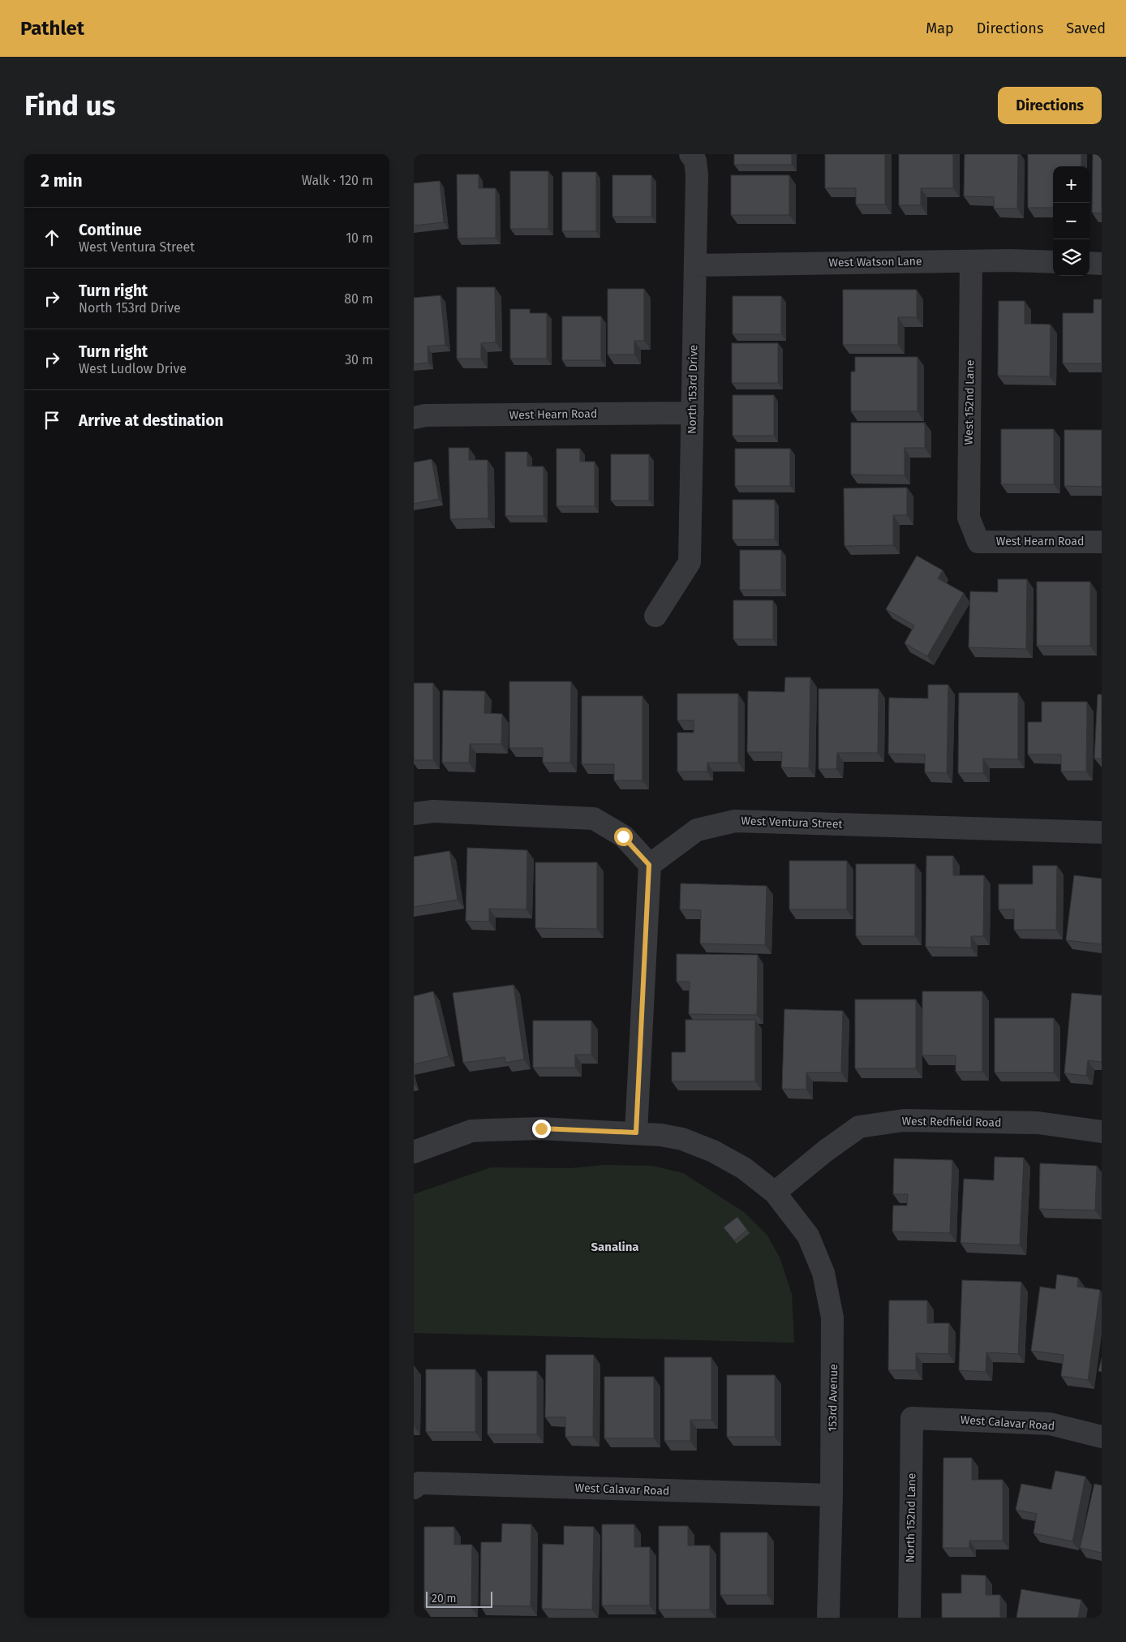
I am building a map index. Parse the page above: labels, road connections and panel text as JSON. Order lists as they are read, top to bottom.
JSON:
{
  "streets": {
    "street": [
      "West Watson Lane",
      "North 153rd Drive",
      "West 152nd Lane",
      "West Hearn Road",
      "West Ventura Street",
      "West Redfield Road",
      "153rd Avenue",
      "West Calavar Road",
      "North 152nd Lane"
    ]
  },
  "crossings": [
    ["West Watson Lane", "North 153rd Drive"],
    ["West Watson Lane", "West 152nd Lane"],
    ["North 153rd Drive", "West Hearn Road"],
    ["West 152nd Lane", "West Hearn Road"],
    ["West Redfield Road", "153rd Avenue"],
    ["153rd Avenue", "West Calavar Road"],
    ["West Calavar Road", "North 152nd Lane"]
  ],
  "districts": ["Sanalina"],
  "scale_bar": "20 m",
  "page": {
    "header": "Pathlet",
    "nav": ["Map", "Directions", "Saved"],
    "buttons": "Directions",
    "title": "Find us",
    "heading": ["2 min", "Walk · 120 m"],
    "map_buttons": ["+", "−"],
    "list": [
      ["Continue", "West Ventura Street", "10 m"],
      ["Turn right", "North 153rd Drive", "80 m"],
      ["Turn right", "West Ludlow Drive", "30 m"],
      "Arrive at destination"
    ],
    "scale": "20 m"
  }
}
